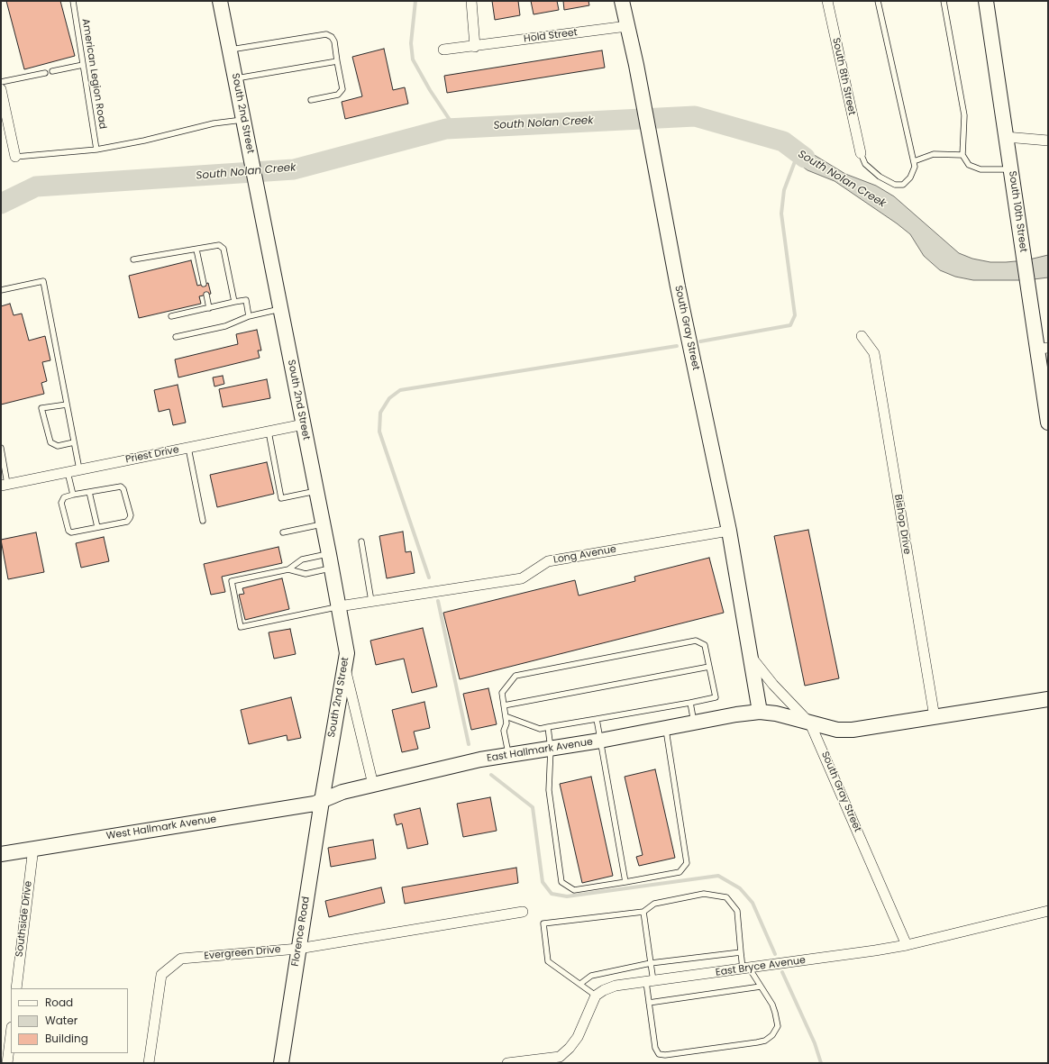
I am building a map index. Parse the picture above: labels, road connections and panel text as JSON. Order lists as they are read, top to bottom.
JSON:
{
  "streets": {
    "street": [
      "Hold Street",
      "South 8th Street",
      "South 2nd Street",
      "South 10th Street",
      "South Gray Street",
      "Priest Drive",
      "Bishop Drive",
      "Long Avenue",
      "East Hallmark Avenue",
      "West Hallmark Avenue",
      "Southside Drive",
      "Florence Road",
      "Evergreen Drive",
      "East Bryce Avenue"
    ],
    "lane": ["American Legion Road"]
  },
  "crossings": [
    ["Hold Street", "South Gray Street"],
    ["South 2nd Street", "Priest Drive"],
    ["South 2nd Street", "Long Avenue"],
    ["South 2nd Street", "East Hallmark Avenue"],
    ["South 2nd Street", "West Hallmark Avenue"],
    ["South 2nd Street", "Florence Road"],
    ["South Gray Street", "Long Avenue"],
    ["South Gray Street", "East Hallmark Avenue"],
    ["South Gray Street", "East Bryce Avenue"],
    ["Bishop Drive", "East Hallmark Avenue"],
    ["East Hallmark Avenue", "West Hallmark Avenue"],
    ["East Hallmark Avenue", "Florence Road"],
    ["West Hallmark Avenue", "Southside Drive"],
    ["West Hallmark Avenue", "Florence Road"],
    ["Florence Road", "Evergreen Drive"]
  ],
  "water": ["South Nolan Creek"],
  "legend": ["Road", "Water", "Building"]
}
